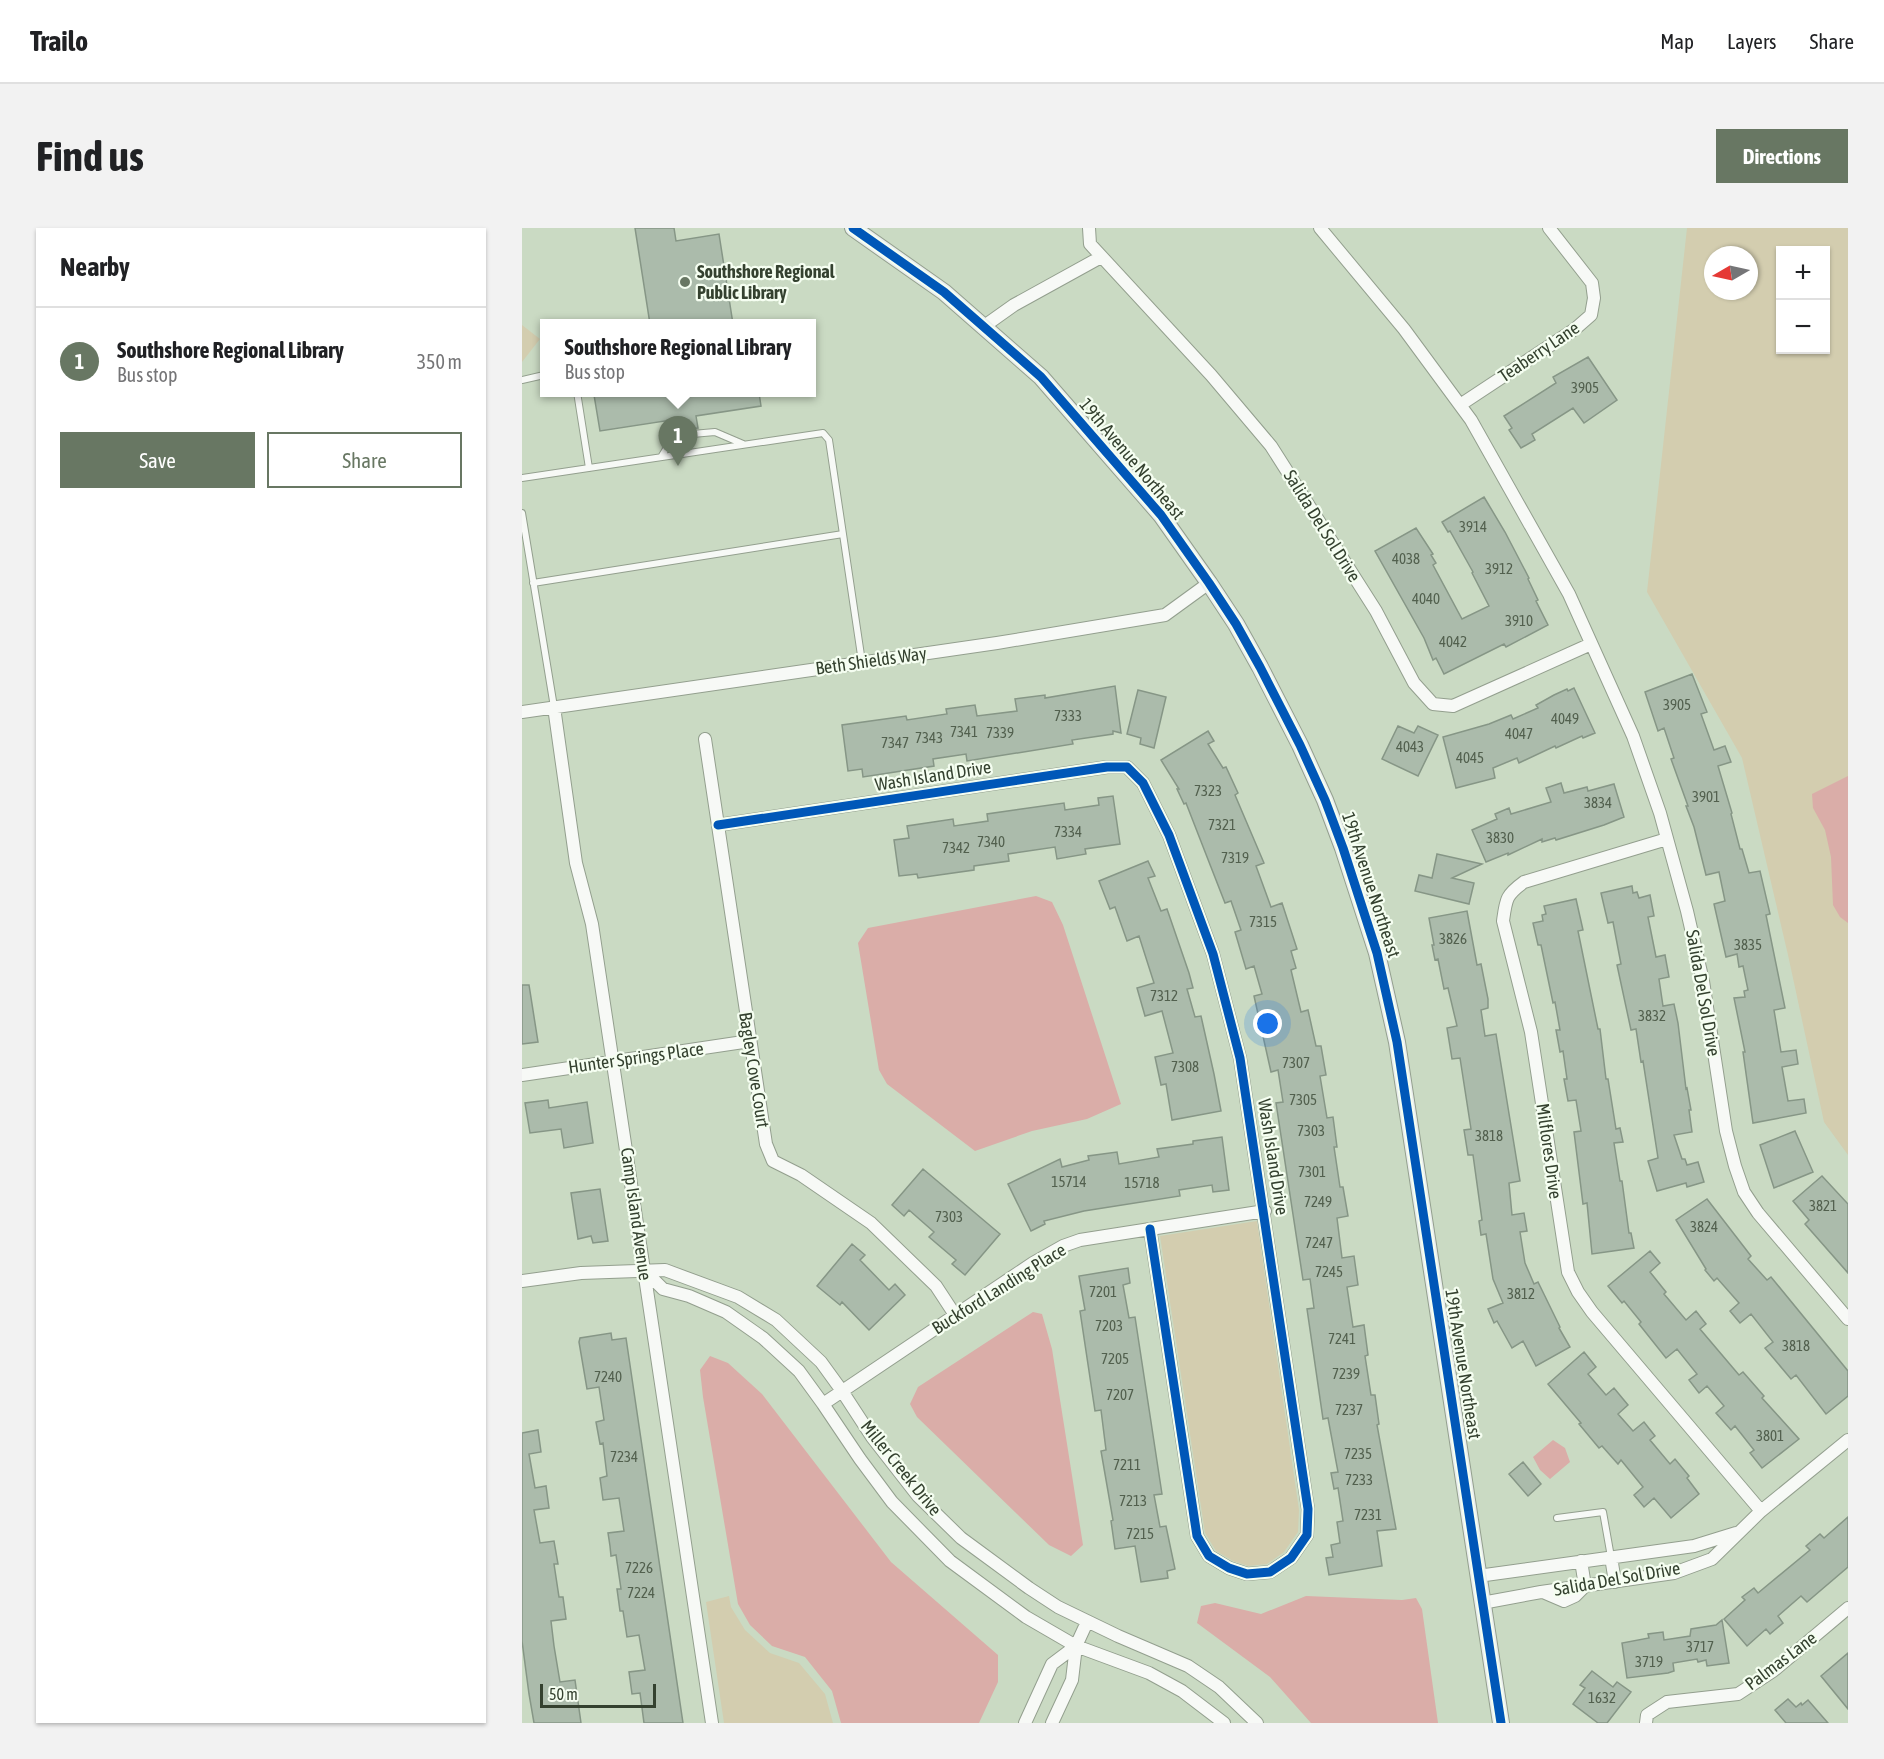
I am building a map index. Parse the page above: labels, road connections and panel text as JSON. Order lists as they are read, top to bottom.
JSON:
{
  "streets": {
    "street": [
      "Teaberry Lane",
      "19th Avenue Northeast",
      "Salida Del Sol Drive",
      "Beth Shields Way",
      "Wash Island Drive",
      "Hunter Springs Place",
      "Bagley Cove Court",
      "Milflores Drive",
      "Camp Island Avenue",
      "Buckford Landing Place",
      "Miller Creek Drive",
      "Palmas Lane"
    ]
  },
  "crossings": [
    ["Teaberry Lane", "Salida Del Sol Drive"],
    ["19th Avenue Northeast", "Salida Del Sol Drive"],
    ["19th Avenue Northeast", "Beth Shields Way"],
    ["Salida Del Sol Drive", "Milflores Drive"],
    ["Beth Shields Way", "Camp Island Avenue"],
    ["Wash Island Drive", "Bagley Cove Court"],
    ["Wash Island Drive", "Buckford Landing Place"],
    ["Hunter Springs Place", "Bagley Cove Court"],
    ["Hunter Springs Place", "Camp Island Avenue"],
    ["Bagley Cove Court", "Buckford Landing Place"],
    ["Camp Island Avenue", "Miller Creek Drive"],
    ["Buckford Landing Place", "Miller Creek Drive"]
  ],
  "places": ["Southshore Regional Public Library"],
  "house_numbers": [
    "3905",
    "3914",
    "4038",
    "3912",
    "4040",
    "3910",
    "4042",
    "3905",
    "7333",
    "4049",
    "7341",
    "7339",
    "4047",
    "7343",
    "7347",
    "4043",
    "4045",
    "7323",
    "3901",
    "3834",
    "7321",
    "7334",
    "3830",
    "7340",
    "7342",
    "7319",
    "7315",
    "3826",
    "3835",
    "7312",
    "3832",
    "7307",
    "7308",
    "7305",
    "7303",
    "3818",
    "7301",
    "15714",
    "15718",
    "7249",
    "3821",
    "7303",
    "3824",
    "7247",
    "7245",
    "7201",
    "3812",
    "7203",
    "7241",
    "3818",
    "7205",
    "7239",
    "7240",
    "7207",
    "7237",
    "3801",
    "7235",
    "7234",
    "7211",
    "7233",
    "7213",
    "7231",
    "7215",
    "7226",
    "7224",
    "3717",
    "3719",
    "1632"
  ],
  "scale_bar": "50 m",
  "north": "left",
  "page": {
    "header": "Trailo",
    "nav": ["Map", "Layers", "Share"],
    "buttons": [
      "Directions",
      ["Save", "Share"]
    ],
    "title": "Find us",
    "heading": "Nearby",
    "map_buttons": ["+", "−"],
    "list": [
      {
        "mark": "1",
        "name": "Southshore Regional Library",
        "note": "Bus stop",
        "value": "350 m"
      }
    ],
    "popup": ["Southshore Regional Library", "Bus stop"],
    "pins": "1",
    "scale": "50 m"
  }
}
